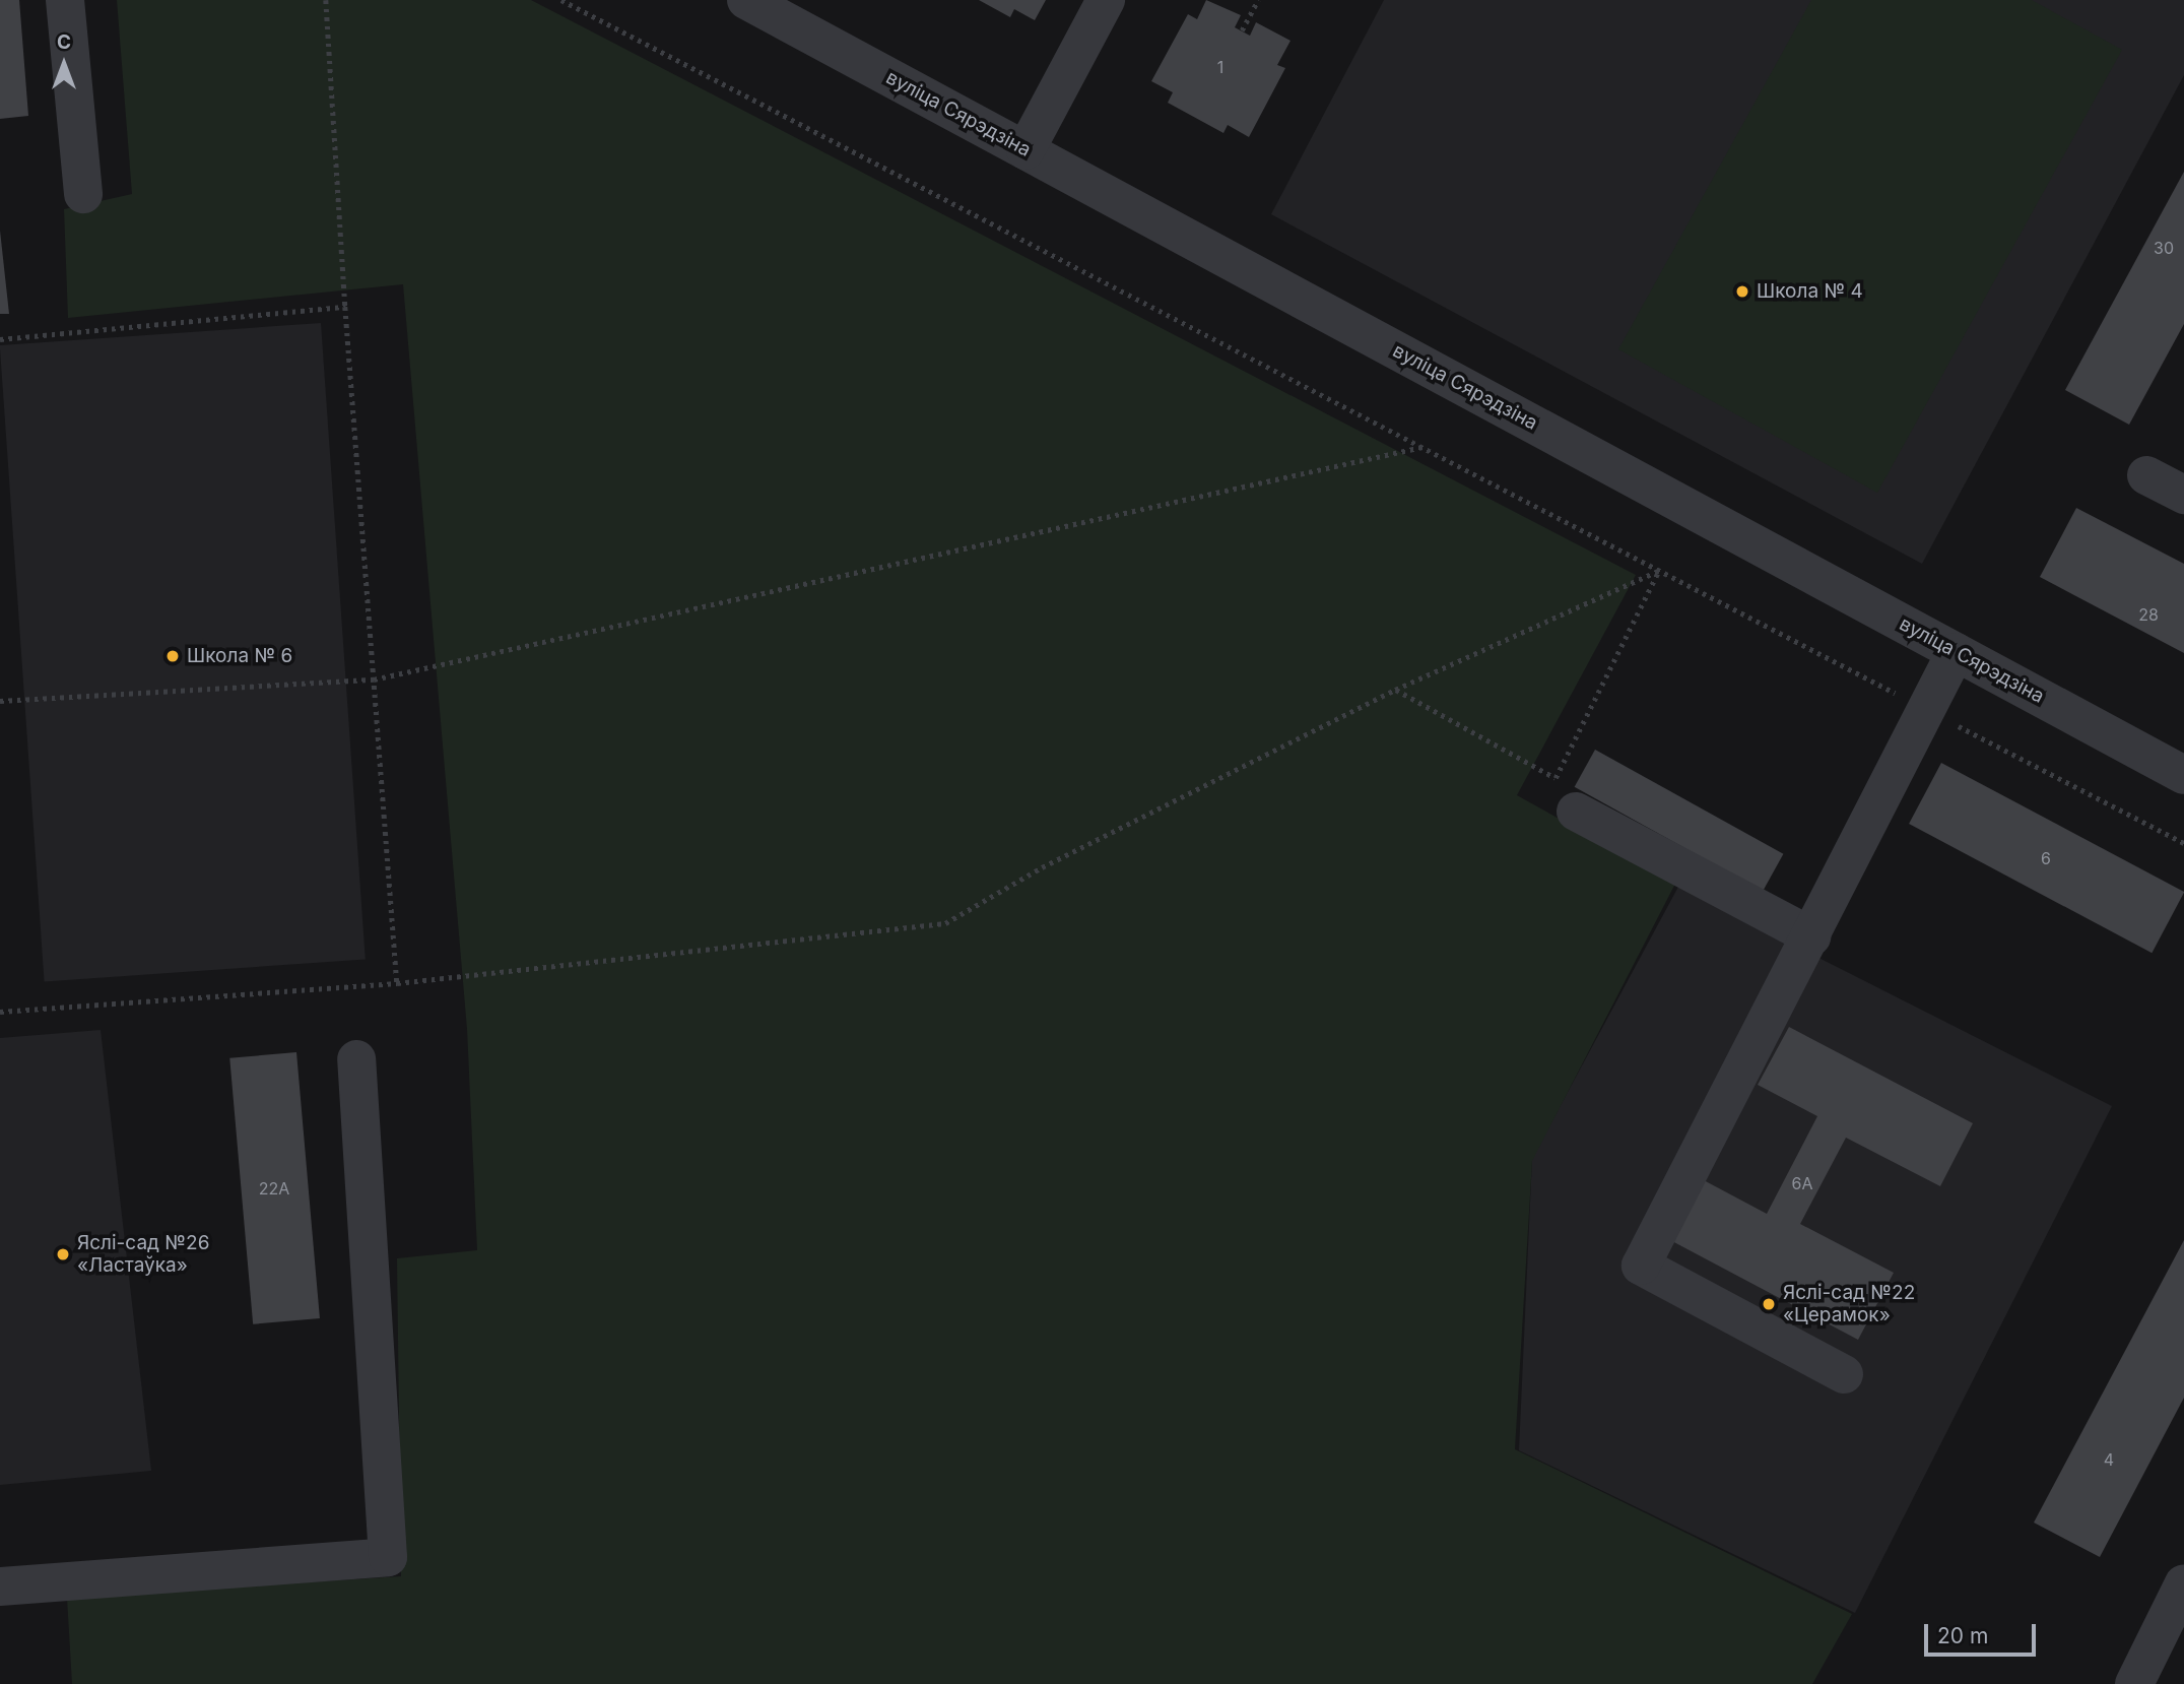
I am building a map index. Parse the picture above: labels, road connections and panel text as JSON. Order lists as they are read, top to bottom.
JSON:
{
  "streets": {
    "street": ["вуліца Сярэдзіна"]
  },
  "places": [
    "Школа № 4",
    "Школа № 6",
    "Яслі-сад №26 «Ластаўка»",
    "Яслі-сад №22 «Церамок»"
  ],
  "house_numbers": [
    "1",
    "30",
    "28",
    "6",
    "6А",
    "22А",
    "4"
  ],
  "scale_bar": "20 m",
  "north": "top"
}
